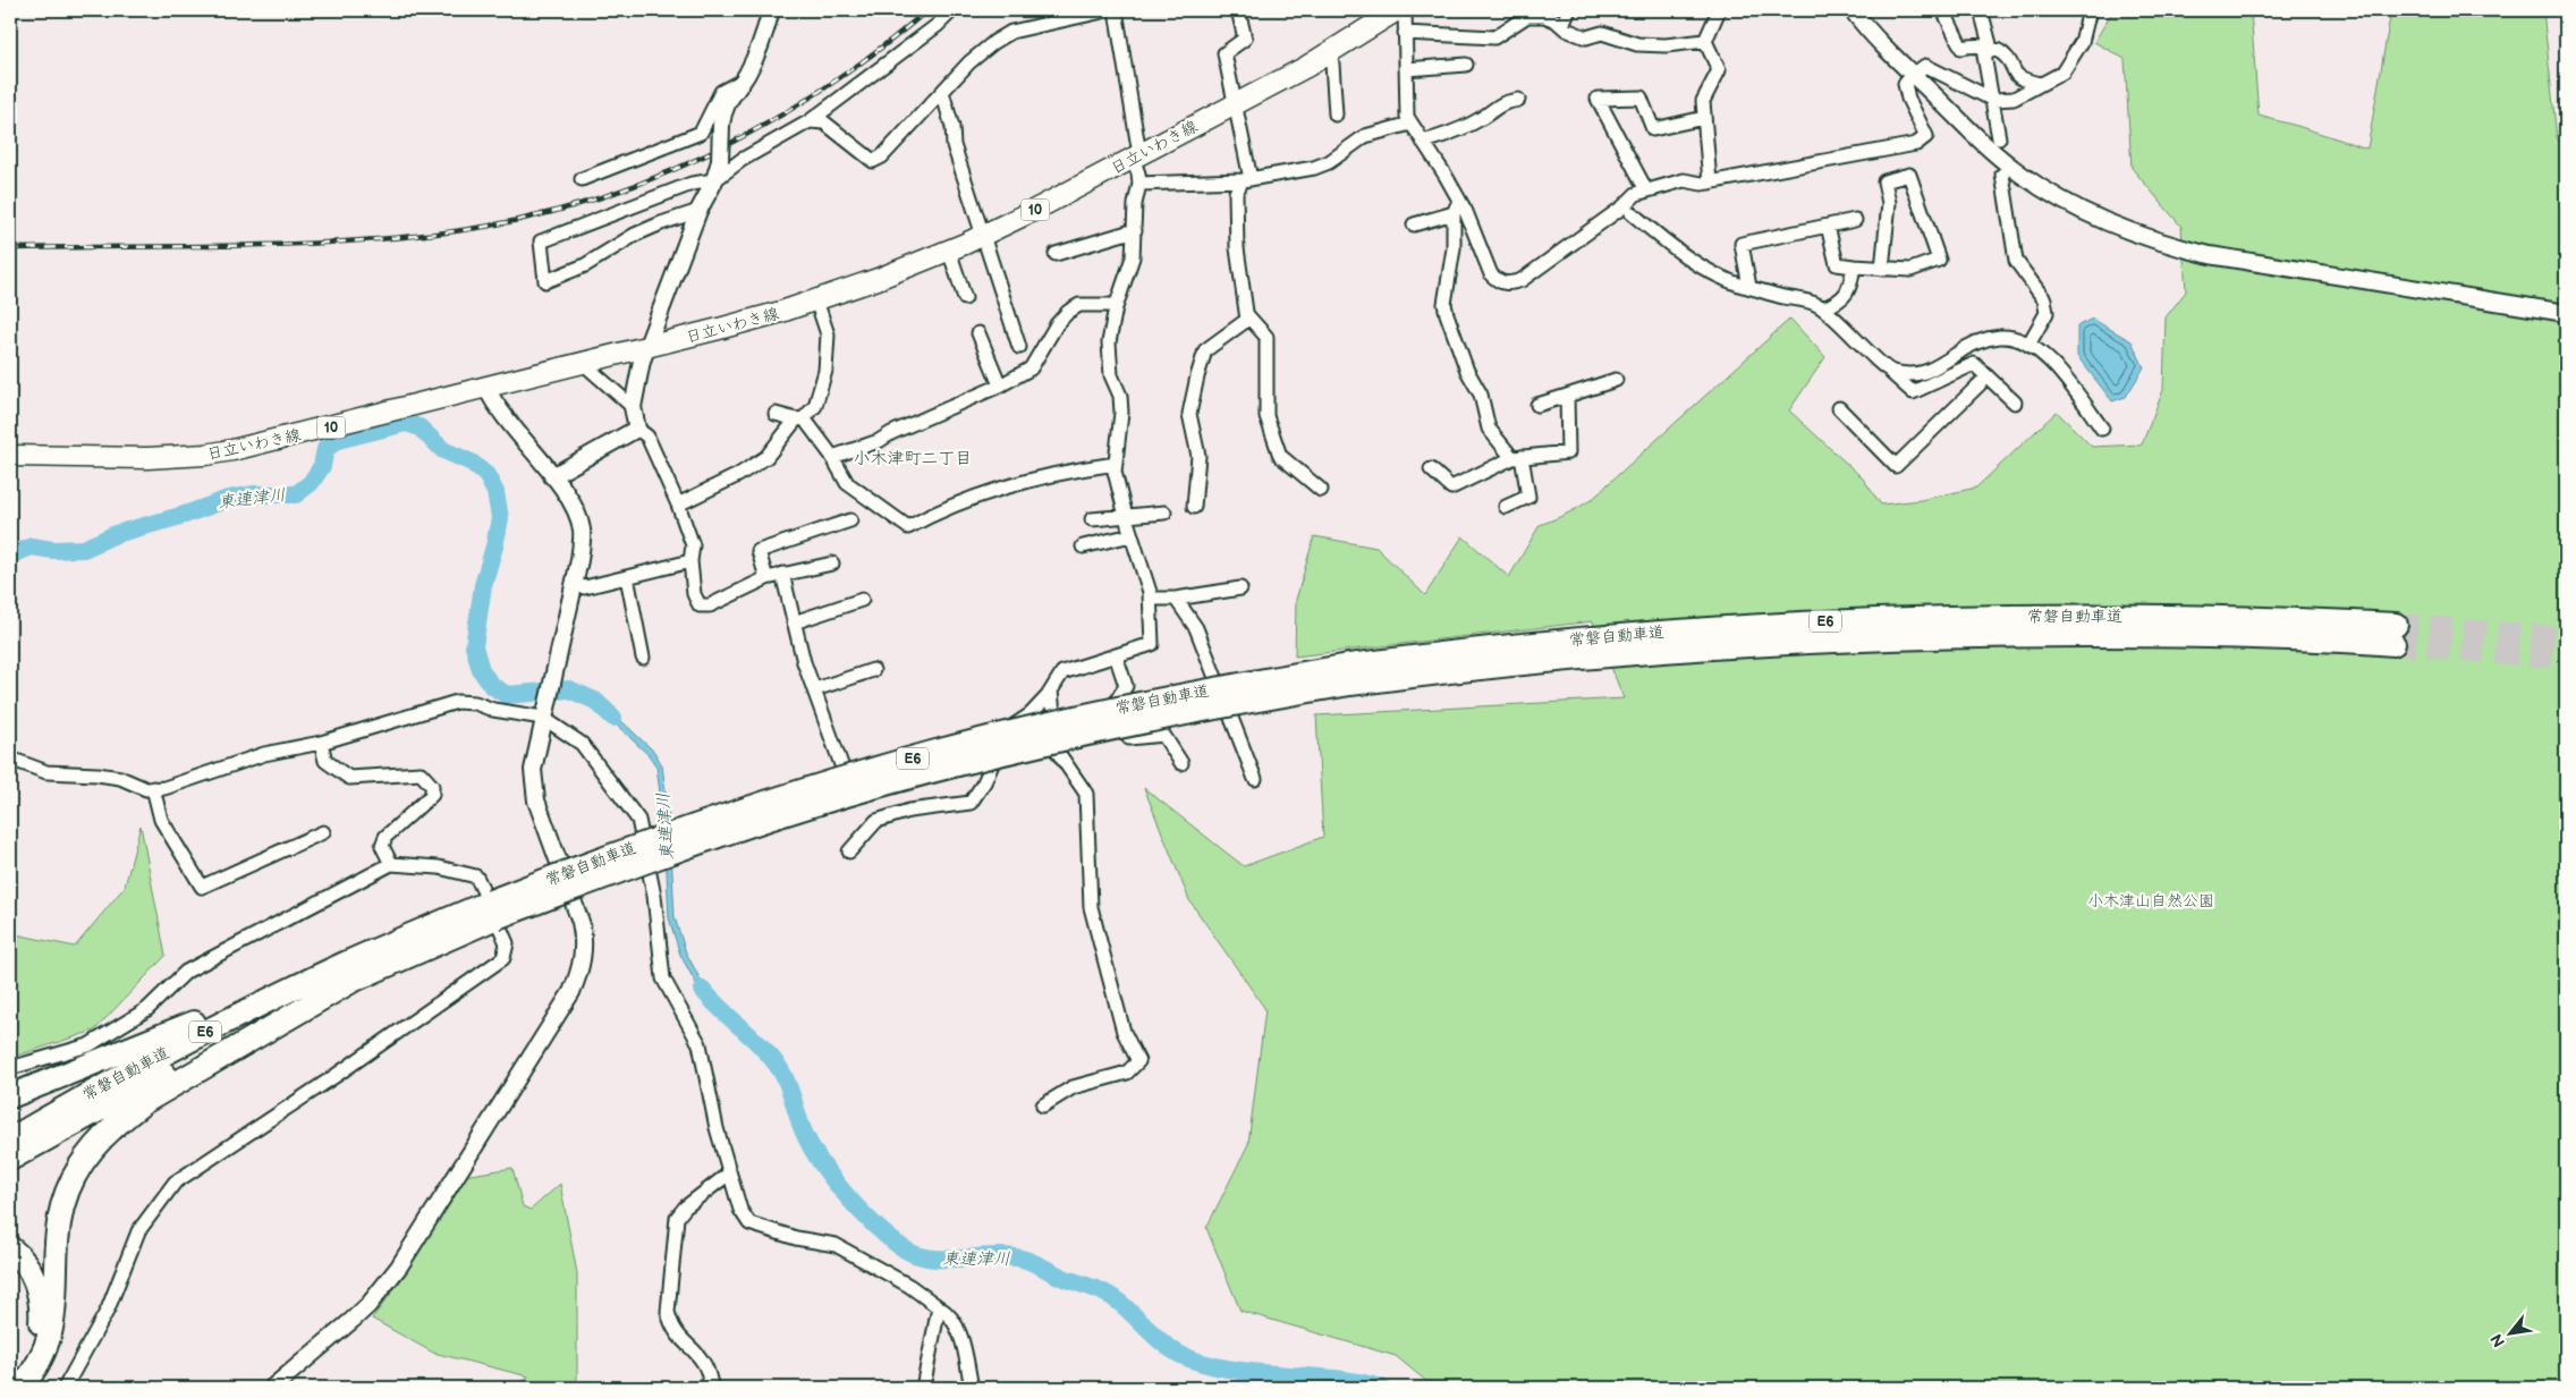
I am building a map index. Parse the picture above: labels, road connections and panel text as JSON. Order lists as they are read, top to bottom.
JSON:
{
  "streets": {
    "highway": ["常磐自動車道", "E6"],
    "main road": ["日立いわき線", "10"]
  },
  "districts": ["小木津町二丁目"],
  "water": ["東連津川"],
  "parks": ["小木津山自然公園"],
  "north": "bottom left"
}
